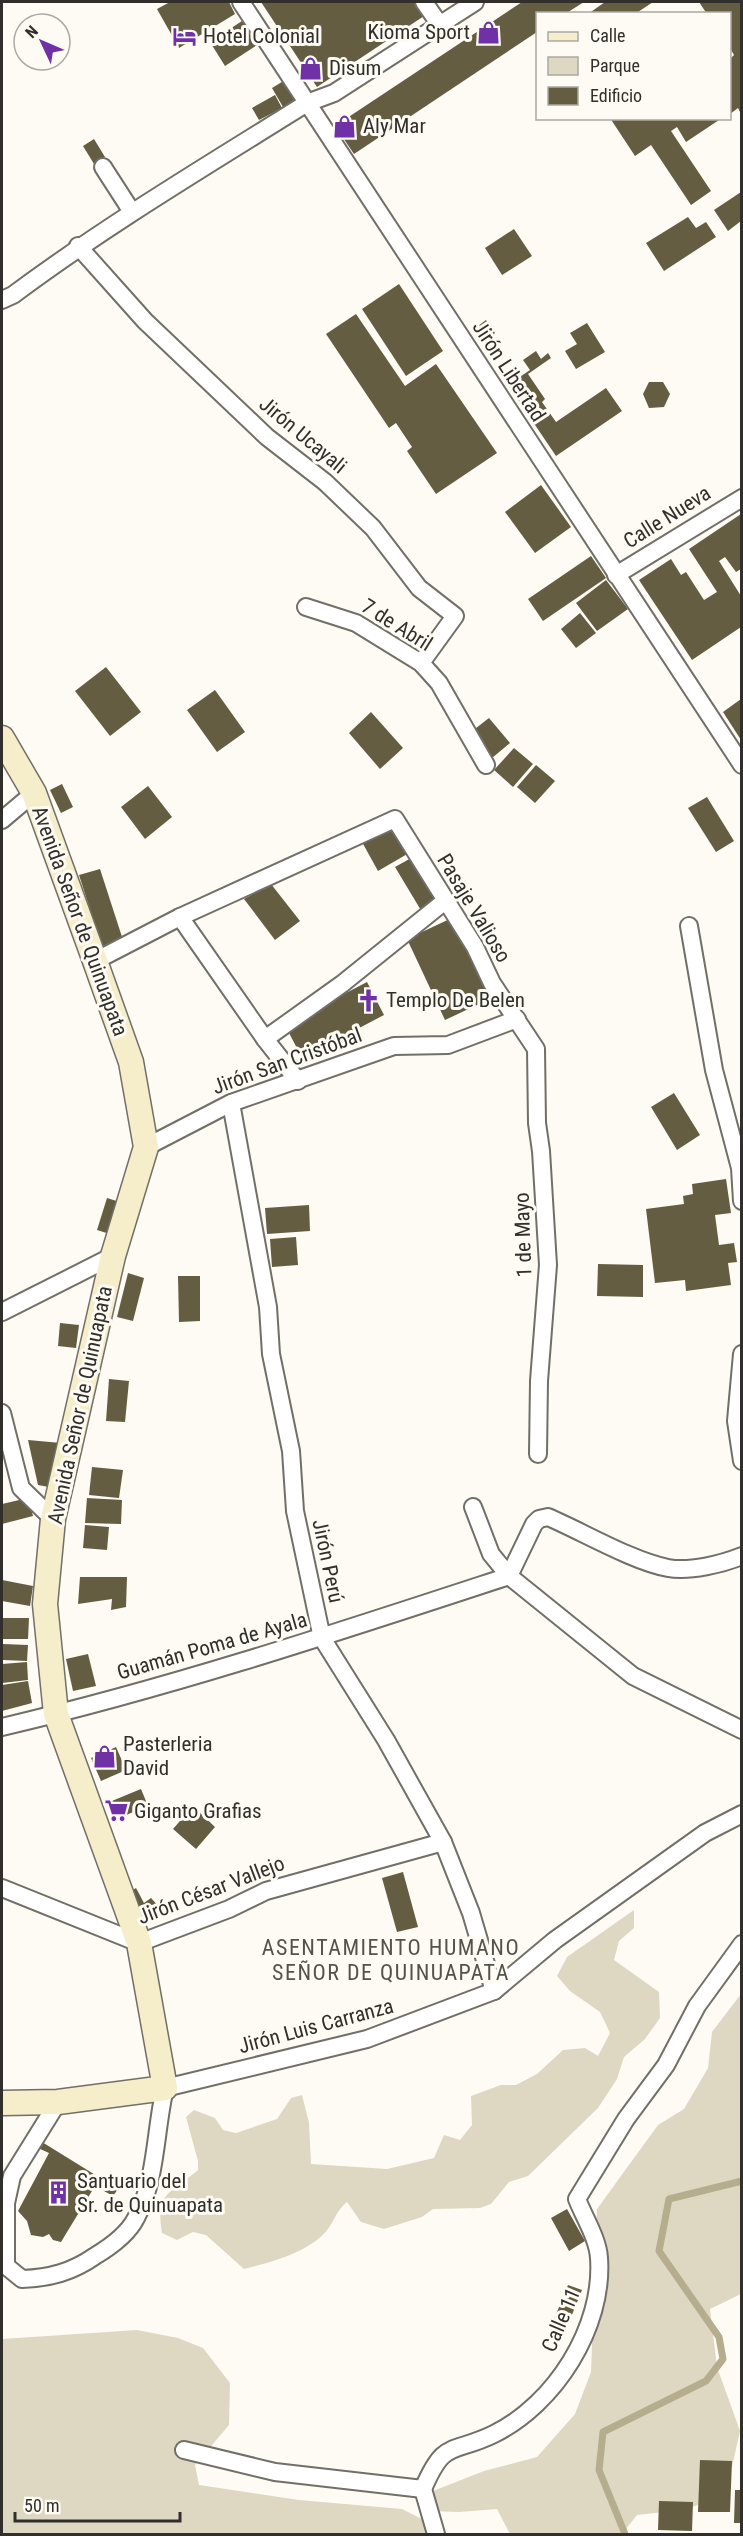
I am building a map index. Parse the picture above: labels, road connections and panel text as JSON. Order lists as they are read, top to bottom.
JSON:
{
  "streets": {
    "street": [
      "Jirón Libertad",
      "Jirón Ucayali",
      "Calle Nueva",
      "7 de Abril",
      "Pasaje Valioso",
      "Avenida Señor de Quinuapata",
      "Jirón San Cristóbal",
      "1 de Mayo",
      "Jirón Perú",
      "Guamán Poma de Ayala",
      "Jirón César Vallejo",
      "Jirón Luis Carranza",
      "Calle 11"
    ]
  },
  "crossings": [
    ["Jirón Libertad", "Calle Nueva"],
    ["Jirón Ucayali", "7 de Abril"],
    ["Pasaje Valioso", "Jirón San Cristóbal"],
    ["Pasaje Valioso", "1 de Mayo"],
    ["Avenida Señor de Quinuapata", "Jirón San Cristóbal"],
    ["Avenida Señor de Quinuapata", "Guamán Poma de Ayala"],
    ["Avenida Señor de Quinuapata", "Jirón César Vallejo"],
    ["Avenida Señor de Quinuapata", "Jirón Luis Carranza"],
    ["Jirón San Cristóbal", "1 de Mayo"],
    ["Jirón San Cristóbal", "Jirón Perú"],
    ["Jirón Perú", "Guamán Poma de Ayala"],
    ["Jirón Perú", "Jirón César Vallejo"],
    ["Jirón Perú", "Jirón Luis Carranza"]
  ],
  "districts": ["ASENTAMIENTO HUMANO SEÑOR DE QUINUAPATA"],
  "places": {
    "shop": [
      "Kioma Sport",
      "Disum",
      "Aly Mar",
      "Pasterleria David"
    ],
    "hotel": ["Hotel Colonial"],
    "church": ["Templo De Belen"],
    "supermarket": ["Giganto Grafias"],
    "building": ["Santuario del Sr. de Quinuapata"]
  },
  "legend": ["Calle", "Parque", "Edificio"],
  "scale_bar": "50 m",
  "north": "top left"
}
